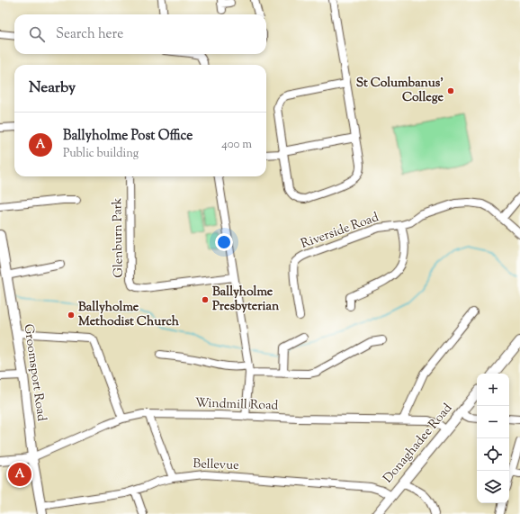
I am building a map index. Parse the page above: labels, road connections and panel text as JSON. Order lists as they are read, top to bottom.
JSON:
{
  "streets": {
    "main road": ["Groomsport Road", "Donaghadee Road"],
    "street": [
      "Riverside Road",
      "Glenburn Park",
      "Windmill Road",
      "Bellevue"
    ]
  },
  "crossings": [
    ["Groomsport Road", "Windmill Road"],
    ["Groomsport Road", "Bellevue"],
    ["Windmill Road", "Donaghadee Road"],
    ["Donaghadee Road", "Bellevue"]
  ],
  "places": ["St Columbanus' College", "Ballyholme Presbyterian", "Ballyholme Methodist Church"],
  "page": {
    "search": "Search here",
    "heading": "Nearby",
    "list": [
      {
        "mark": "A",
        "name": "Ballyholme Post Office",
        "note": "Public building",
        "value": "400 m"
      }
    ],
    "map_buttons": ["+", "−"],
    "pins": "A"
  }
}
